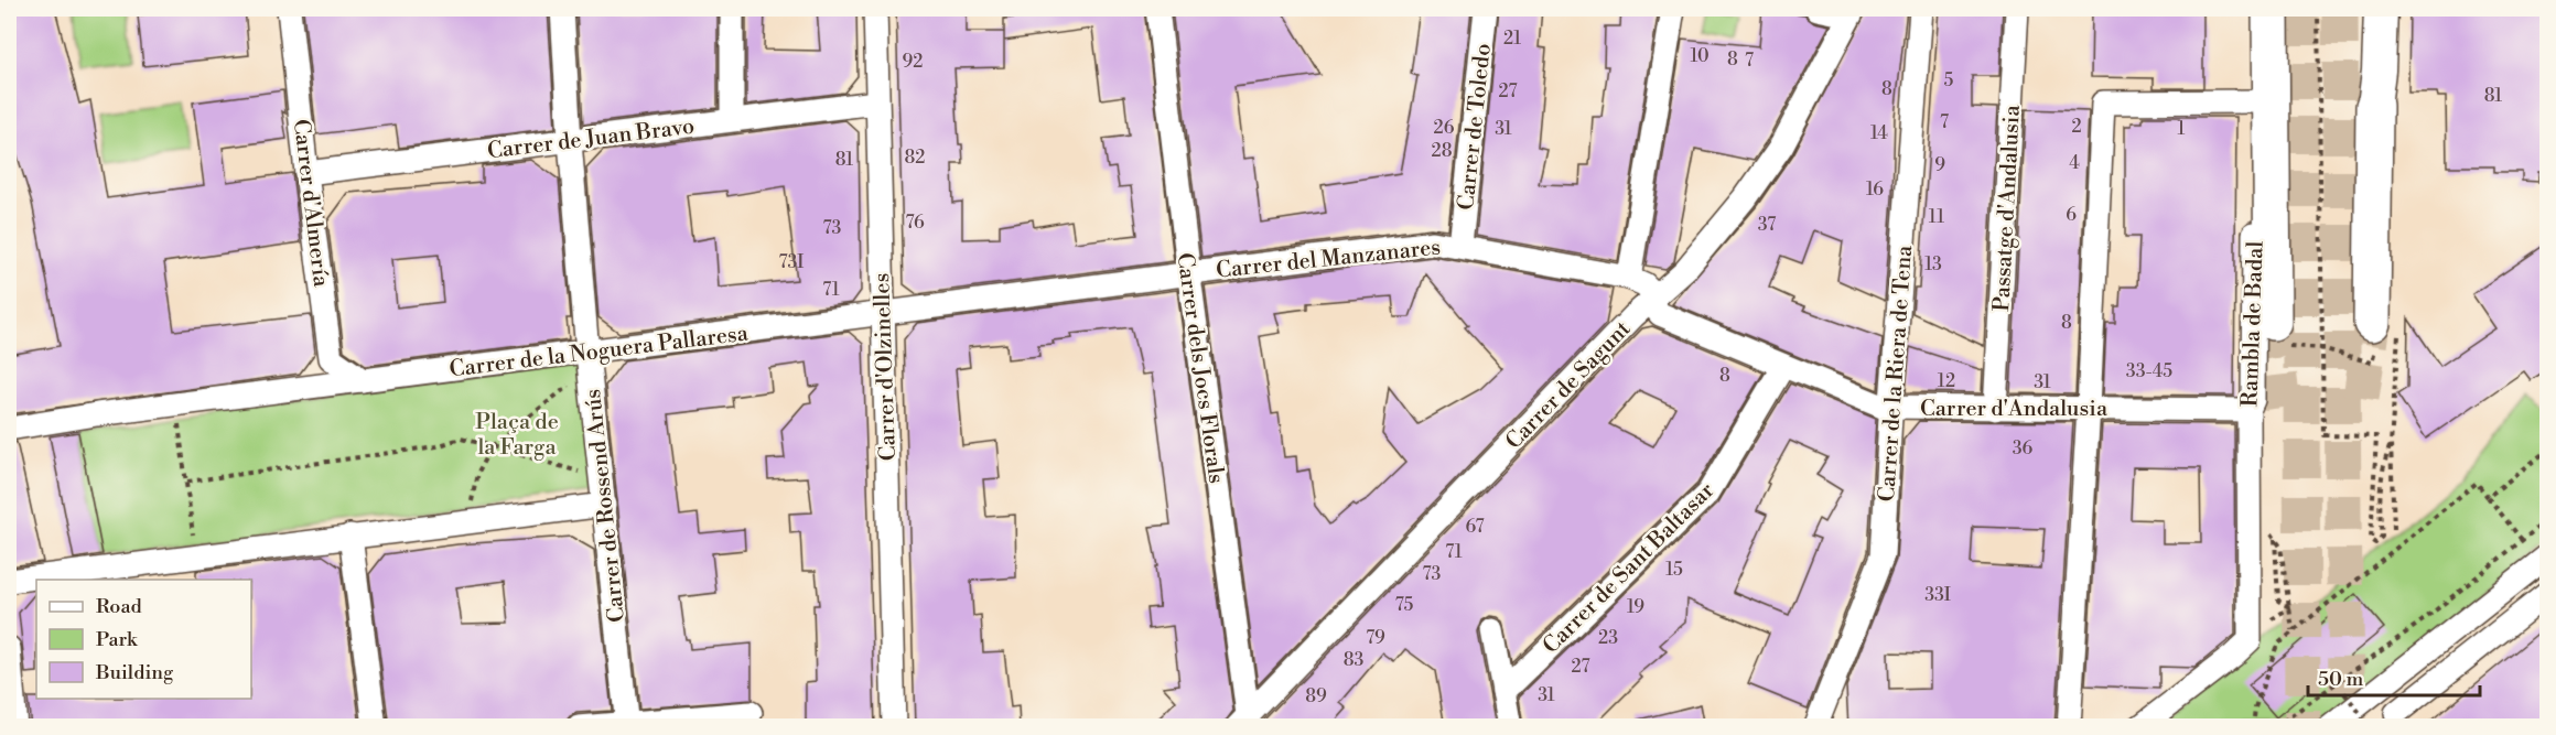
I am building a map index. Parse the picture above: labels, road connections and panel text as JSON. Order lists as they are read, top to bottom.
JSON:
{
  "streets": {
    "street": [
      "Carrer de Toledo",
      "Carrer de Juan Bravo",
      "Carrer d'Almería",
      "Passatge d'Andalusia",
      "Carrer del Manzanares",
      "Rambla de Badal",
      "Carrer de la Noguera Pallaresa",
      "Carrer d'Olzinelles",
      "Carrer dels Jocs Florals",
      "Carrer de la Riera de Tena",
      "Carrer de Sagunt",
      "Carrer d'Andalusia",
      "Carrer de Rossend Arús",
      "Carrer de Sant Baltasar"
    ]
  },
  "crossings": [
    ["Carrer de Toledo", "Carrer del Manzanares"],
    ["Carrer de Juan Bravo", "Carrer d'Almería"],
    ["Carrer de Juan Bravo", "Carrer d'Olzinelles"],
    ["Carrer de Juan Bravo", "Carrer de Rossend Arús"],
    ["Carrer d'Almería", "Carrer de la Noguera Pallaresa"],
    ["Passatge d'Andalusia", "Carrer d'Andalusia"],
    ["Carrer del Manzanares", "Carrer de la Noguera Pallaresa"],
    ["Carrer del Manzanares", "Carrer dels Jocs Florals"],
    ["Carrer del Manzanares", "Carrer de Sagunt"],
    ["Carrer del Manzanares", "Carrer d'Andalusia"],
    ["Rambla de Badal", "Carrer d'Andalusia"],
    ["Carrer de la Noguera Pallaresa", "Carrer d'Olzinelles"],
    ["Carrer de la Noguera Pallaresa", "Carrer dels Jocs Florals"],
    ["Carrer de la Noguera Pallaresa", "Carrer de Rossend Arús"],
    ["Carrer dels Jocs Florals", "Carrer de Sagunt"],
    ["Carrer de la Riera de Tena", "Carrer d'Andalusia"],
    ["Carrer de Sagunt", "Carrer d'Andalusia"],
    ["Carrer d'Andalusia", "Carrer de Sant Baltasar"]
  ],
  "parks": ["Plaça de la Farga"],
  "house_numbers": [
    "21",
    "10",
    "8",
    "7",
    "92",
    "5",
    "8",
    "27",
    "81",
    "7",
    "2",
    "26",
    "31",
    "1",
    "14",
    "28",
    "82",
    "81",
    "4",
    "9",
    "16",
    "6",
    "11",
    "76",
    "37",
    "73",
    "73I",
    "13",
    "71",
    "8",
    "33-45",
    "8",
    "12",
    "31",
    "36",
    "67",
    "71",
    "15",
    "73",
    "33I",
    "75",
    "19",
    "79",
    "23",
    "83",
    "27",
    "31",
    "89"
  ],
  "legend": ["Road", "Park", "Building"],
  "scale_bar": "50 m"
}
